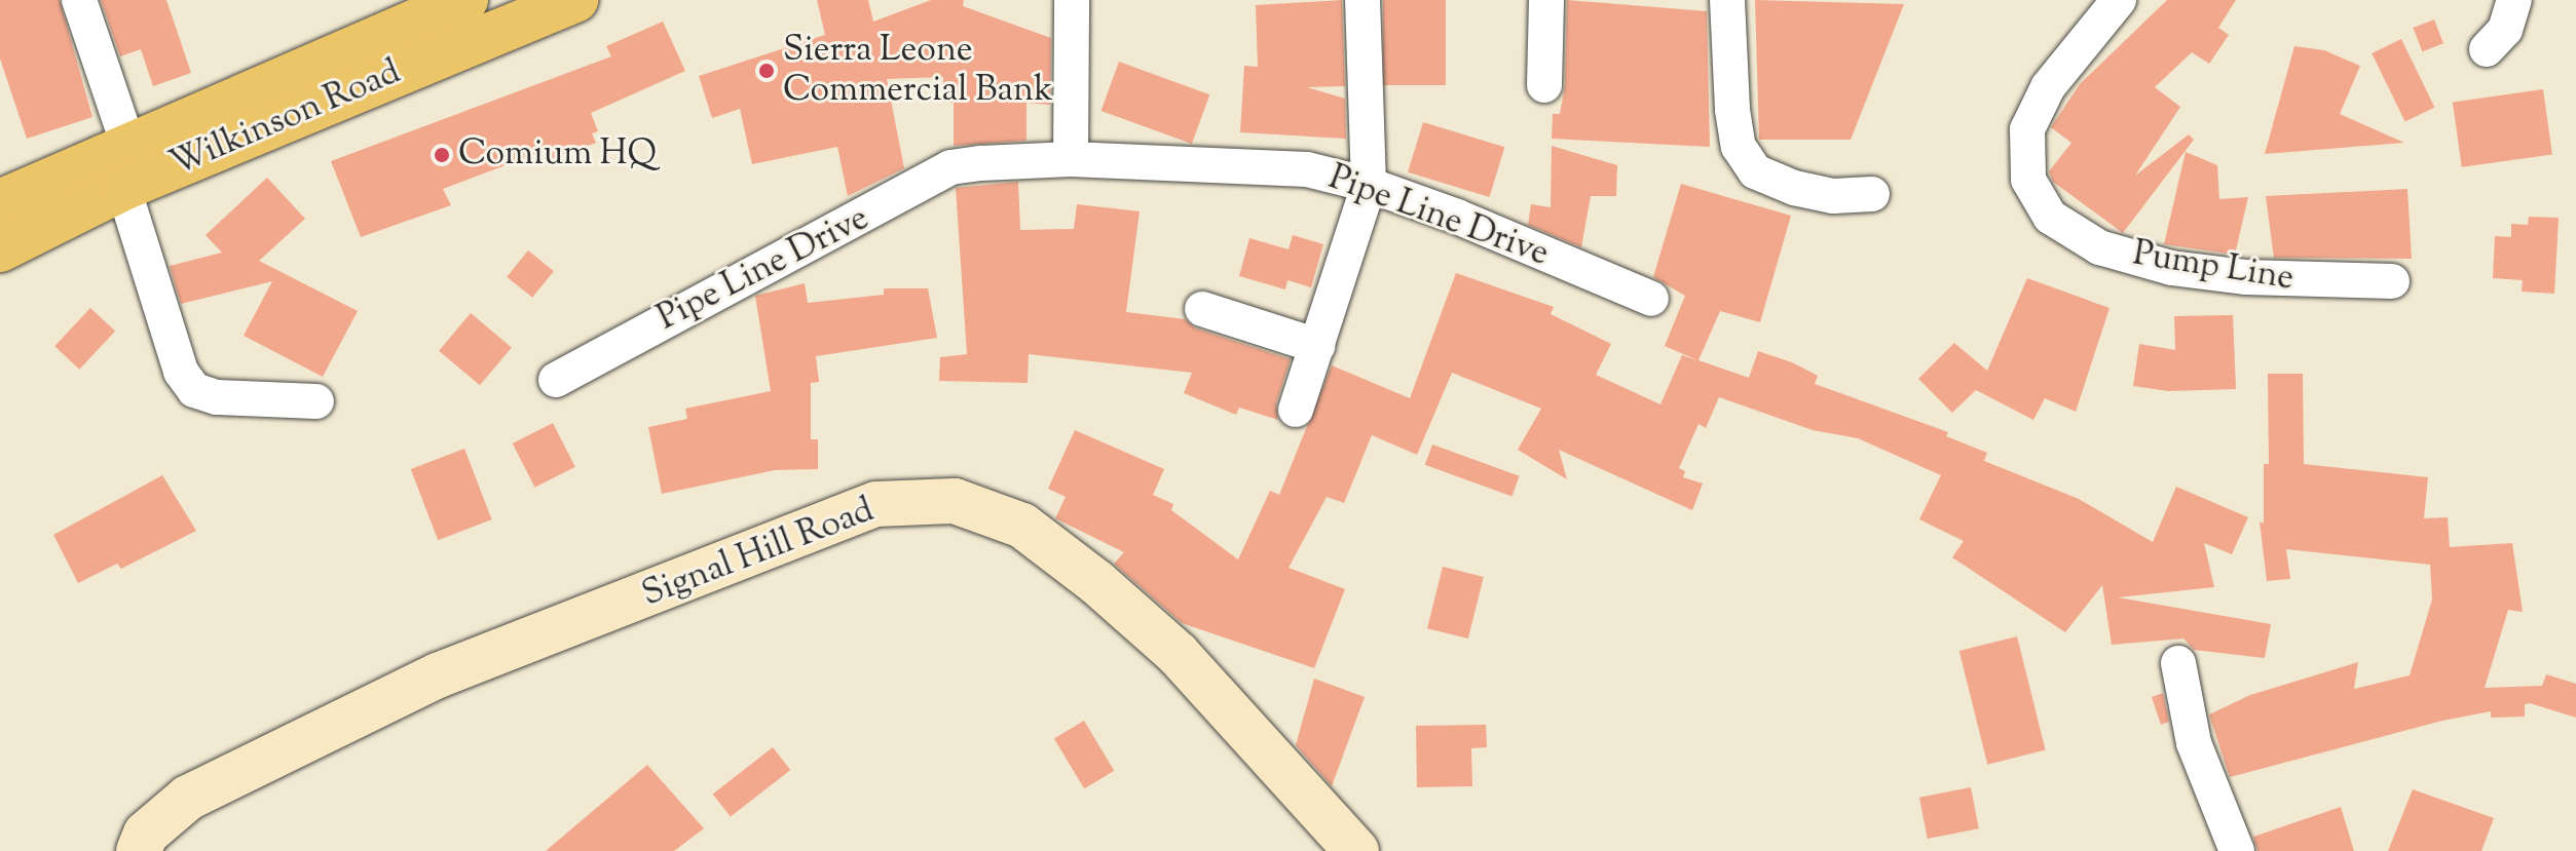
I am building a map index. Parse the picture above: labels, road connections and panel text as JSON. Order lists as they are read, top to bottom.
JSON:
{
  "streets": {
    "main road": ["Wilkinson Road", "Signal Hill Road"],
    "street": ["Pipe Line Drive", "Pump Line"]
  },
  "places": ["Sierra Leone Commercial Bank", "Comium HQ"]
}
